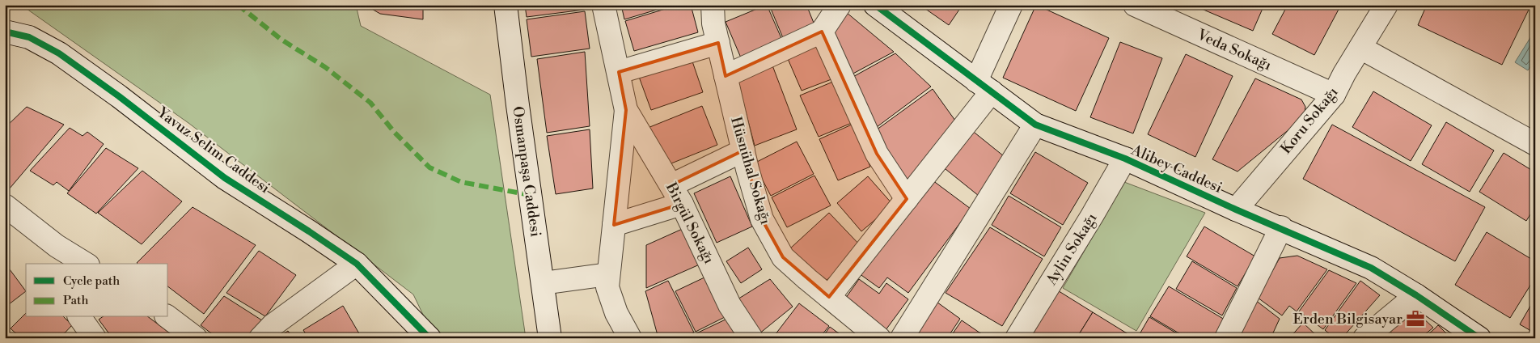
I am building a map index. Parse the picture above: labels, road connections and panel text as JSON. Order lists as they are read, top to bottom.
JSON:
{
  "streets": {
    "street": [
      "Veda Sokağı",
      "Koru Sokağı",
      "Yavuz Selim Caddesi",
      "Alibey Caddesi",
      "Hüsnühal Sokağı",
      "Osmanpaşa Caddesi",
      "Birgül Sokağı",
      "Aylin Sokağı"
    ]
  },
  "crossings": [
    ["Veda Sokağı", "Koru Sokağı"],
    ["Koru Sokağı", "Alibey Caddesi"],
    ["Alibey Caddesi", "Aylin Sokağı"]
  ],
  "places": {
    "office": ["Erden Bilgisayar"]
  },
  "legend": ["Cycle path", "Path"]
}
